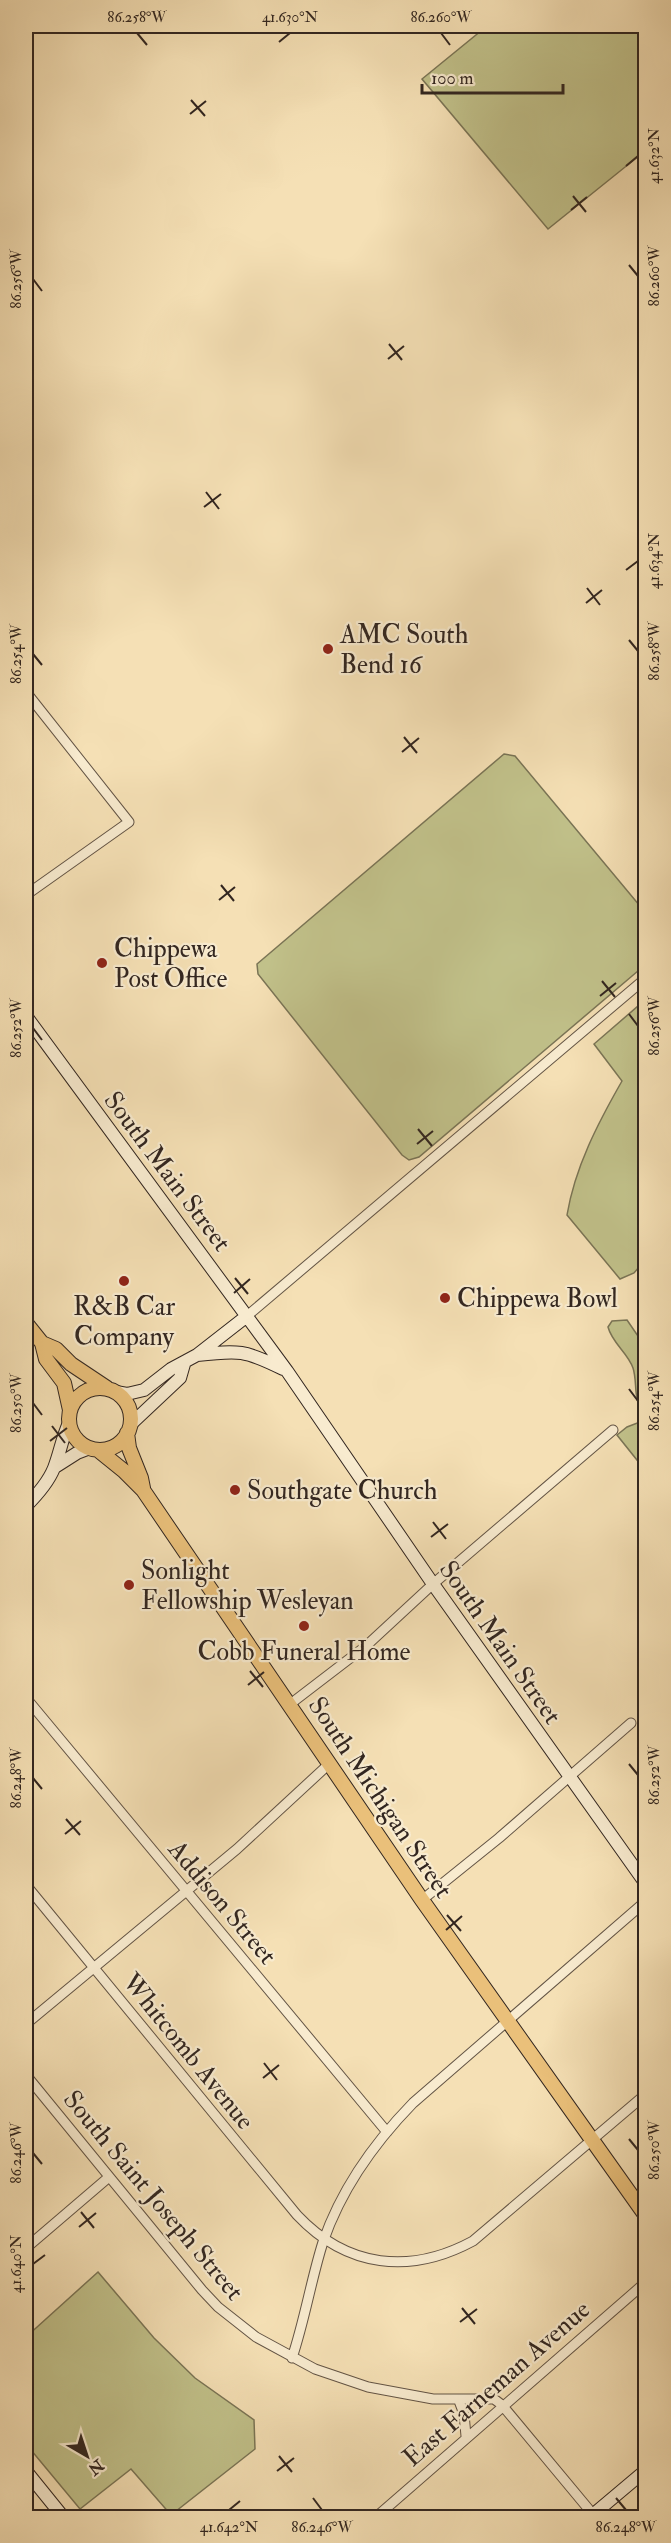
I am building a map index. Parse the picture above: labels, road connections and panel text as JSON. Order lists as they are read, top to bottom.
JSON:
{
  "streets": {
    "main road": ["South Main Street", "South Michigan Street"],
    "street": [
      "Addison Street",
      "Whitcomb Avenue",
      "South Saint Joseph Street",
      "East Farneman Avenue"
    ]
  },
  "crossings": [
    ["South Michigan Street", "Whitcomb Avenue"],
    ["South Saint Joseph Street", "East Farneman Avenue"]
  ],
  "places": [
    "AMC South Bend 16",
    "Chippewa Post Office",
    "R&B Car Company",
    "Chippewa Bowl",
    "Southgate Church",
    "Sonlight Fellowship Wesleyan",
    "Cobb Funeral Home"
  ],
  "scale_bar": "100 m",
  "north": "bottom right",
  "coordinates": [
    "86.258°W",
    "41.630°N",
    "86.260°W",
    "41.632°N",
    "86.256°W",
    "41.634°N",
    "86.254°W",
    "86.252°W",
    "86.250°W",
    "86.248°W",
    "86.246°W",
    "41.640°N",
    "41.642°N"
  ]
}
